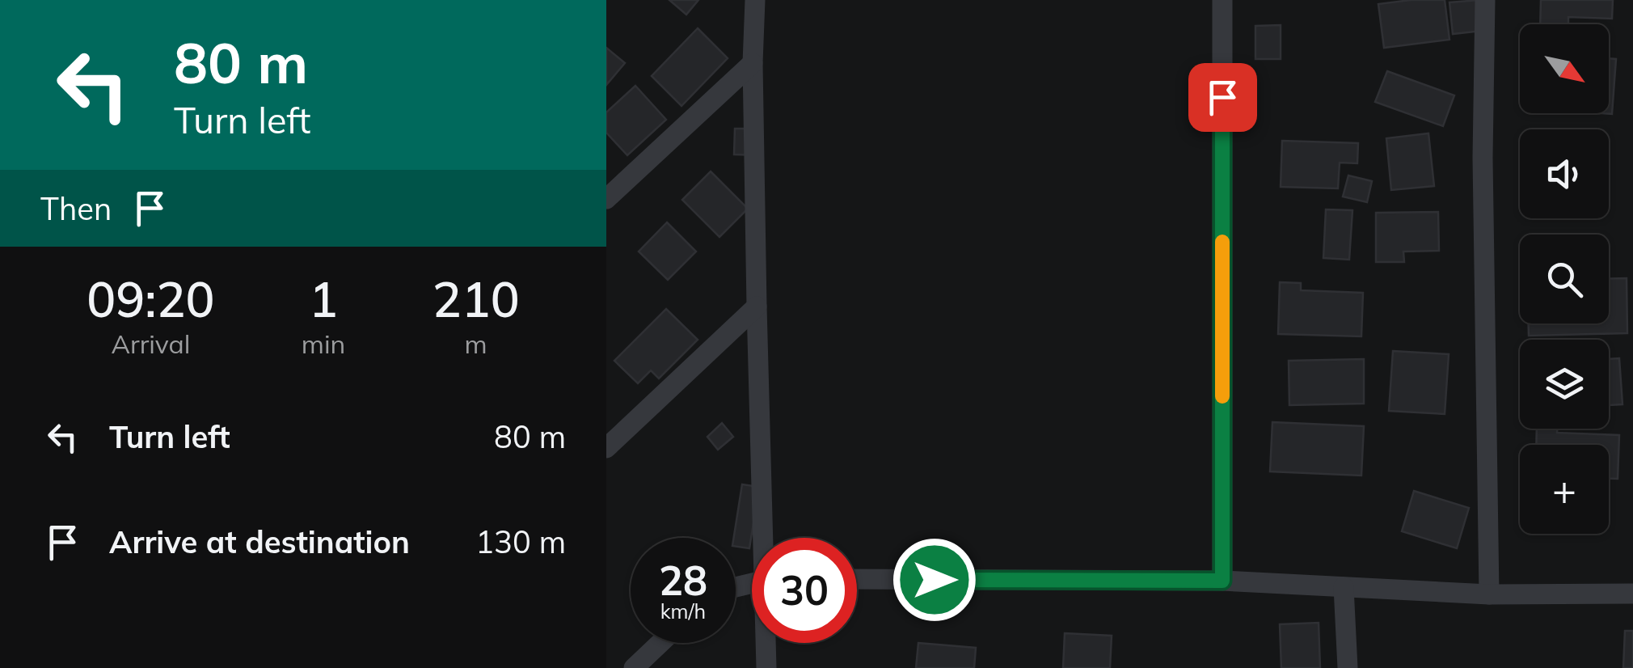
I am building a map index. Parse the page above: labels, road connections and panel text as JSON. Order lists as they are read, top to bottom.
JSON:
{
  "north": "bottom right",
  "page": {
    "turn": ["80 m", "Turn left"],
    "map_buttons": "+",
    "then": "Then",
    "eta": [
      "09:20",
      "Arrival",
      "1",
      "min",
      "210",
      "m"
    ],
    "list": [
      {
        "name": "Turn left",
        "value": "80 m"
      },
      {
        "name": "Arrive at destination",
        "value": "130 m"
      }
    ],
    "speed": "28 km/h",
    "limit": "30"
  }
}
